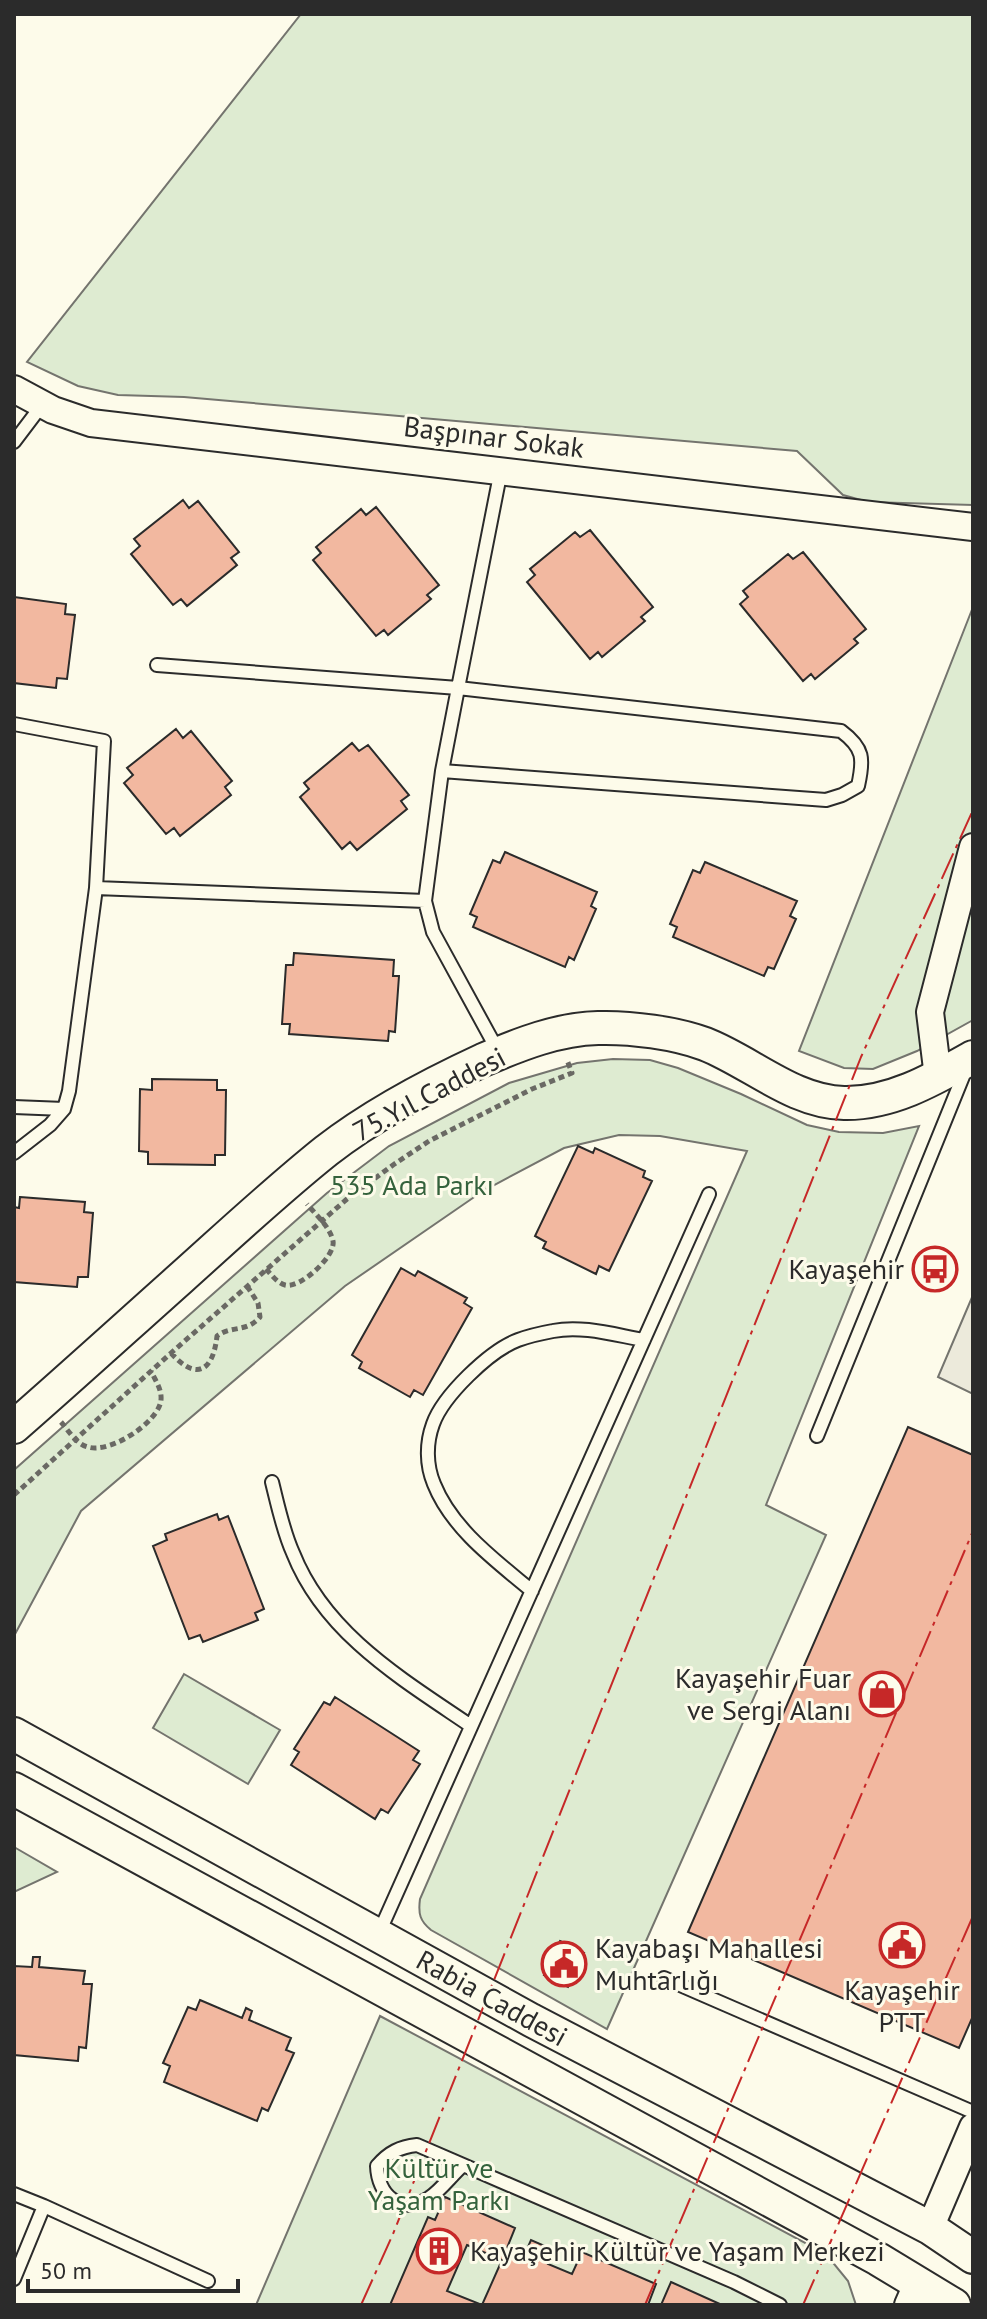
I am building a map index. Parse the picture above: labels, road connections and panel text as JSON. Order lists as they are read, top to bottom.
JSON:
{
  "streets": {
    "street": ["Başpınar Sokak", "75.Yıl Caddesi", "Rabia Caddesi"]
  },
  "parks": ["535 Ada Parkı", "Kültür ve Yaşam Parkı"],
  "places": {
    "bus stop": ["Kayaşehir"],
    "shop": ["Kayaşehir Fuar ve Sergi Alanı"],
    "public building": ["Kayaşehir PTT", "Kayabaşı Mahallesi Muhtarlığı"],
    "building": ["Kayaşehir Kültür ve Yaşam Merkezi"]
  },
  "scale_bar": "50 m"
}
